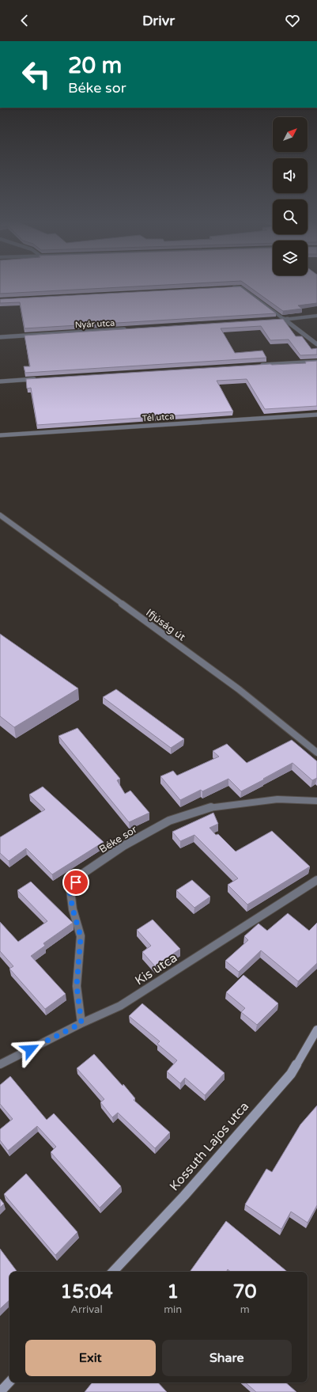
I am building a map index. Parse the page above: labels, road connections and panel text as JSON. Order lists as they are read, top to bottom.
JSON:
{
  "streets": {
    "street": [
      "Nyár utca",
      "Tél utca",
      "Ifjúság út",
      "Béke sor",
      "Kis utca",
      "Kossuth Lajos utca"
    ]
  },
  "crossings": [
    ["Béke sor", "Kis utca"]
  ],
  "north": "top right",
  "page": {
    "header": "Drivr",
    "turn": ["20 m", "Béke sor"],
    "eta": [
      "15:04",
      "Arrival",
      "1",
      "min",
      "70",
      "m"
    ],
    "buttons": ["Exit", "Share"]
  }
}
